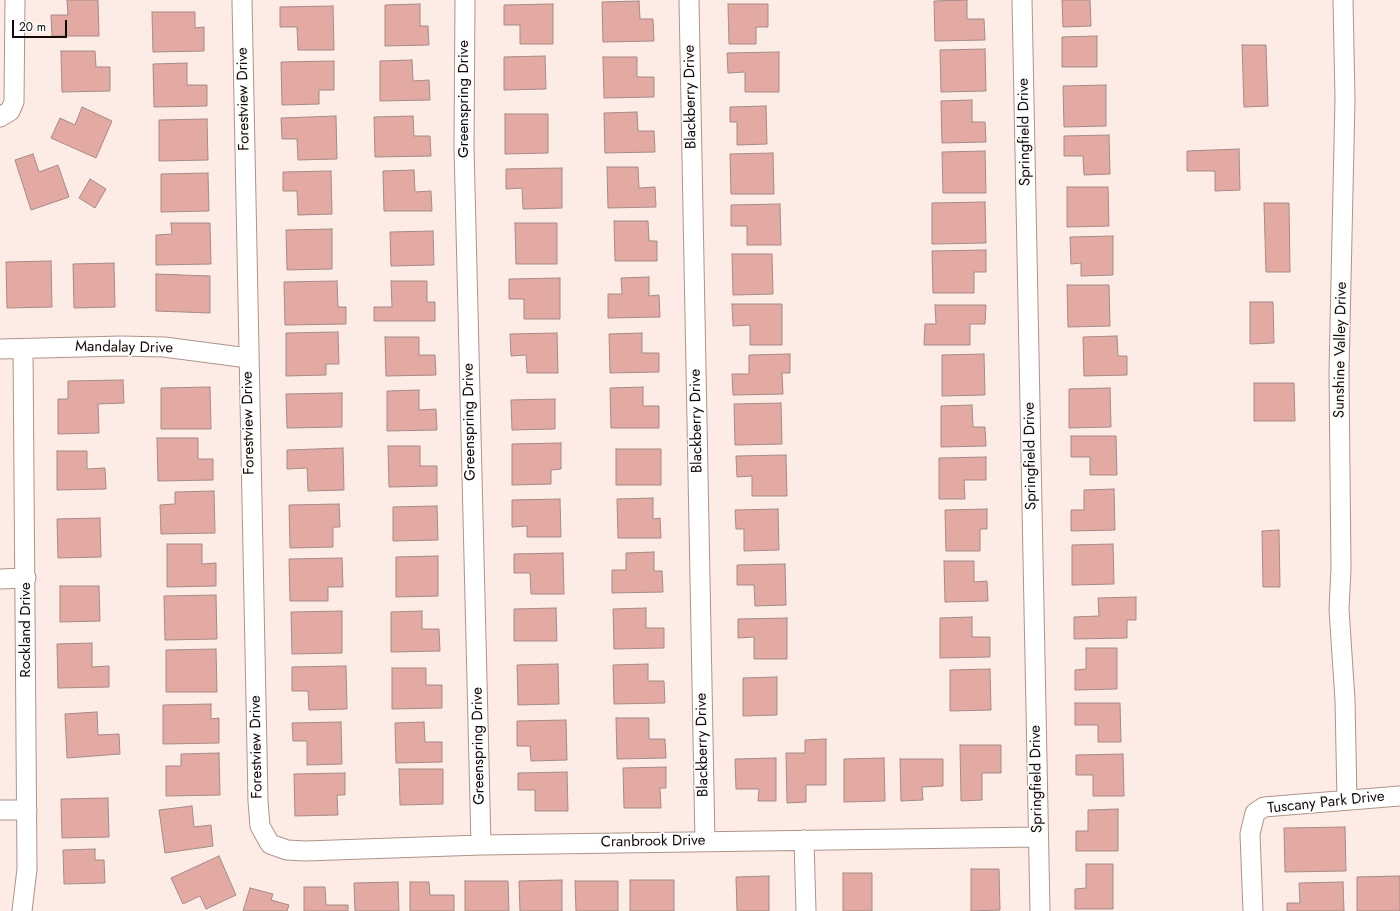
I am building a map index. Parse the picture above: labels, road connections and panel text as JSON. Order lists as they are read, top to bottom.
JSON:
{
  "streets": {
    "street": [
      "Blackberry Drive",
      "Forestview Drive",
      "Greenspring Drive",
      "Springfield Drive",
      "Mandalay Drive",
      "Sunshine Valley Drive",
      "Rockland Drive",
      "Tuscany Park Drive",
      "Cranbrook Drive"
    ]
  },
  "crossings": [
    ["Blackberry Drive", "Cranbrook Drive"],
    ["Forestview Drive", "Mandalay Drive"],
    ["Forestview Drive", "Cranbrook Drive"],
    ["Greenspring Drive", "Cranbrook Drive"],
    ["Springfield Drive", "Cranbrook Drive"],
    ["Mandalay Drive", "Rockland Drive"],
    ["Sunshine Valley Drive", "Tuscany Park Drive"]
  ],
  "scale_bar": "20 m"
}
